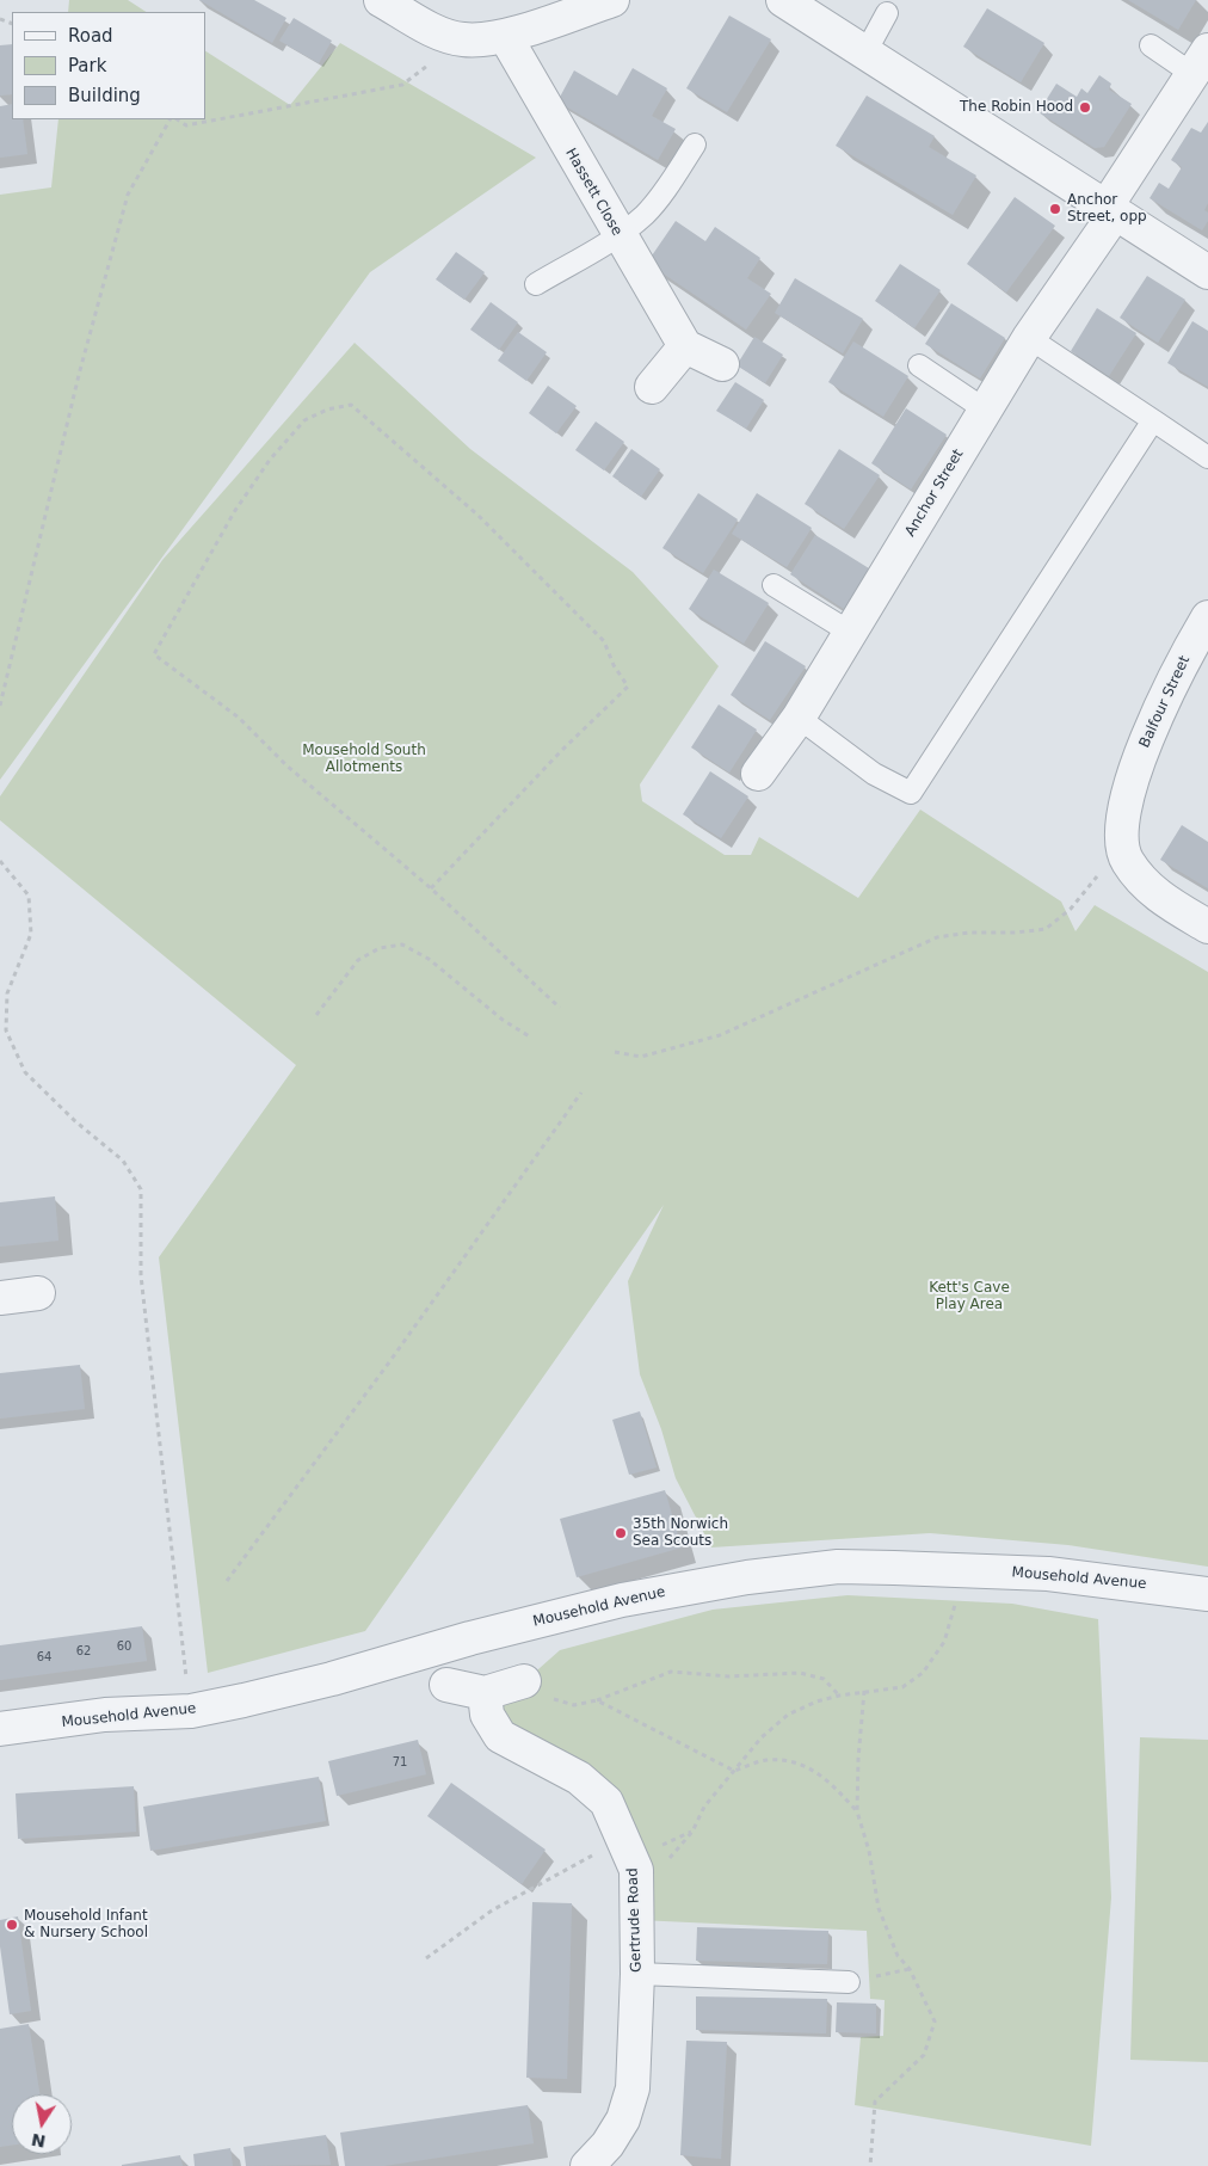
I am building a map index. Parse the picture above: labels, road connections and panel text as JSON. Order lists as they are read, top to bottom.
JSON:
{
  "streets": {
    "street": [
      "Hassett Close",
      "Anchor Street",
      "Balfour Street",
      "Mousehold Avenue",
      "Gertrude Road"
    ]
  },
  "parks": ["Mousehold South Allotments", "Kett's Cave Play Area"],
  "places": [
    "The Robin Hood",
    "Anchor Street, opp",
    "35th Norwich Sea Scouts",
    "Mousehold Infant & Nursery School"
  ],
  "house_numbers": [
    "60",
    "62",
    "64",
    "71"
  ],
  "legend": ["Road", "Park", "Building"],
  "north": "bottom"
}
